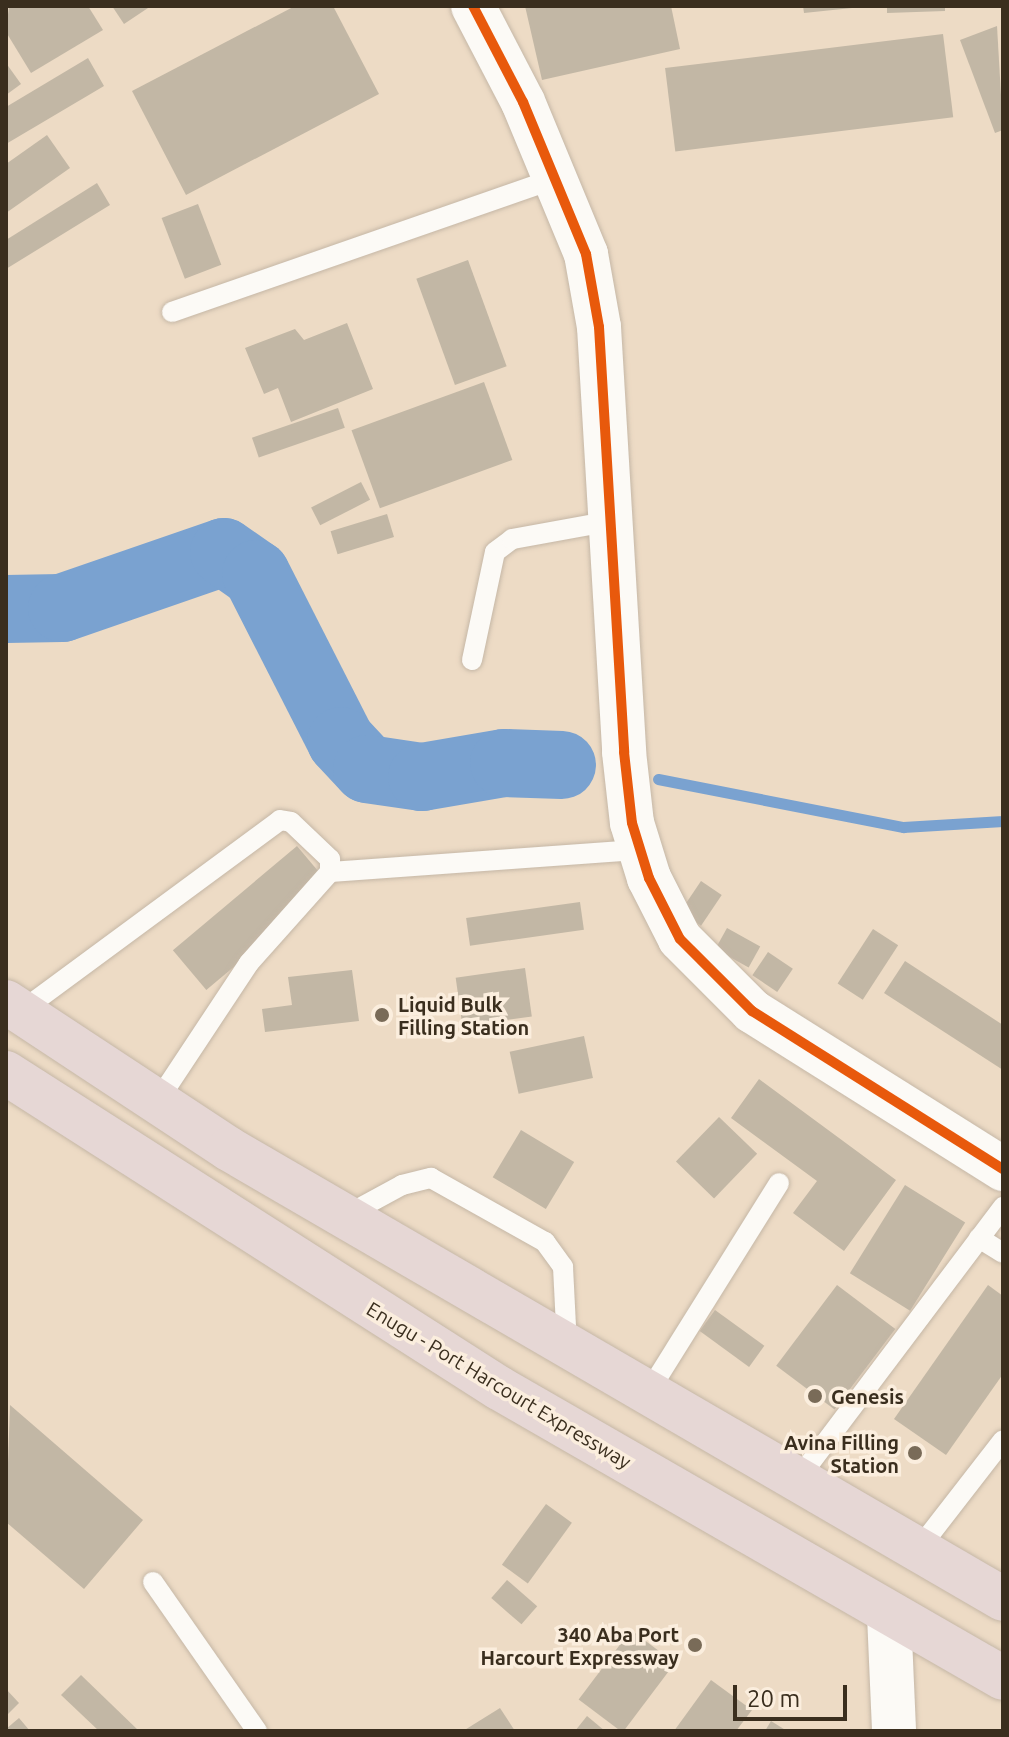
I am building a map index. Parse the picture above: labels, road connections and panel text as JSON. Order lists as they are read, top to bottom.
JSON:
{
  "streets": {
    "highway": ["Enugu - Port Harcourt Expressway"]
  },
  "places": [
    "Liquid Bulk Filling Station",
    "Genesis",
    "Avina Filling Station",
    "340 Aba Port Harcourt Expressway"
  ],
  "scale_bar": "20 m"
}
